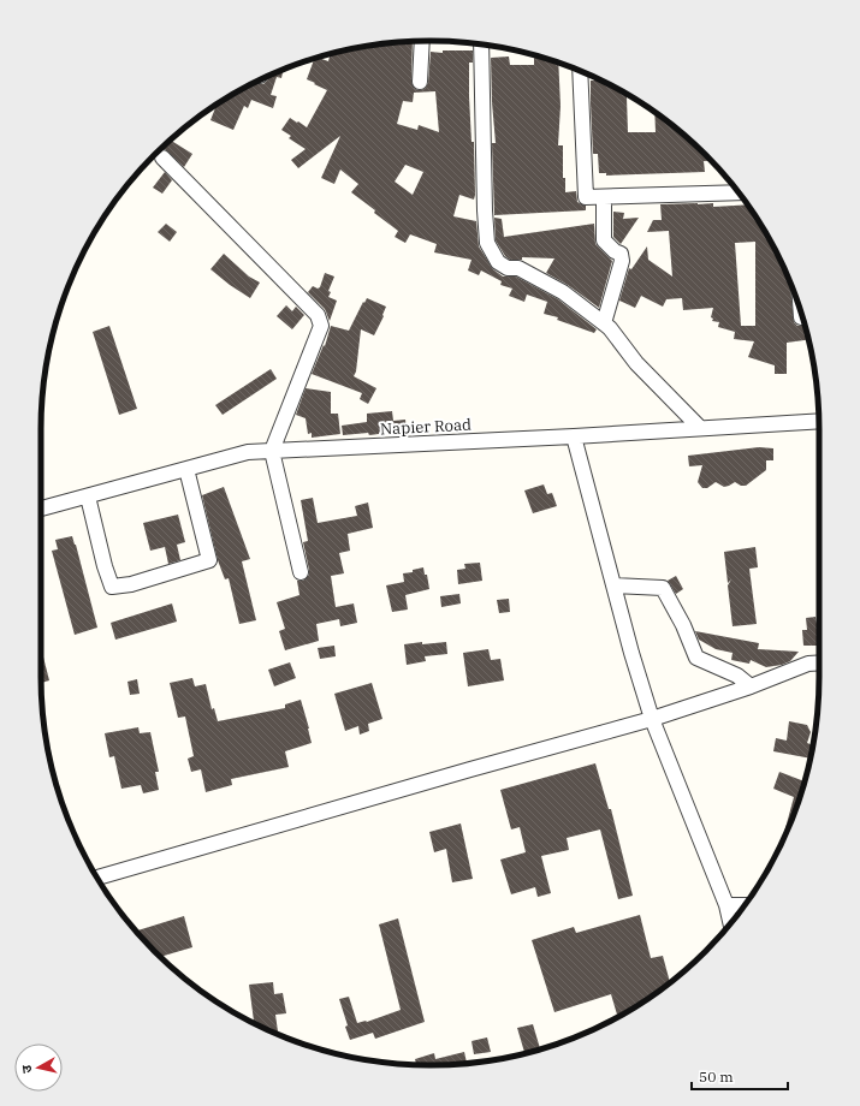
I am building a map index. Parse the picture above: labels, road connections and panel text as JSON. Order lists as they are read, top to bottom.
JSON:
{
  "streets": {
    "street": ["Napier Road"]
  },
  "scale_bar": "50 m",
  "north": "left"
}
